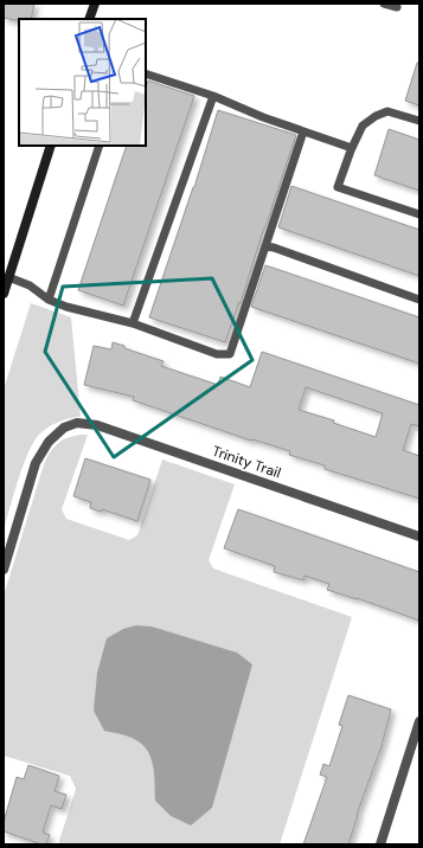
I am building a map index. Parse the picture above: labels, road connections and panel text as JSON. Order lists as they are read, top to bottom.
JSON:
{
  "streets": {
    "street": ["Trinity Trail"]
  }
}
